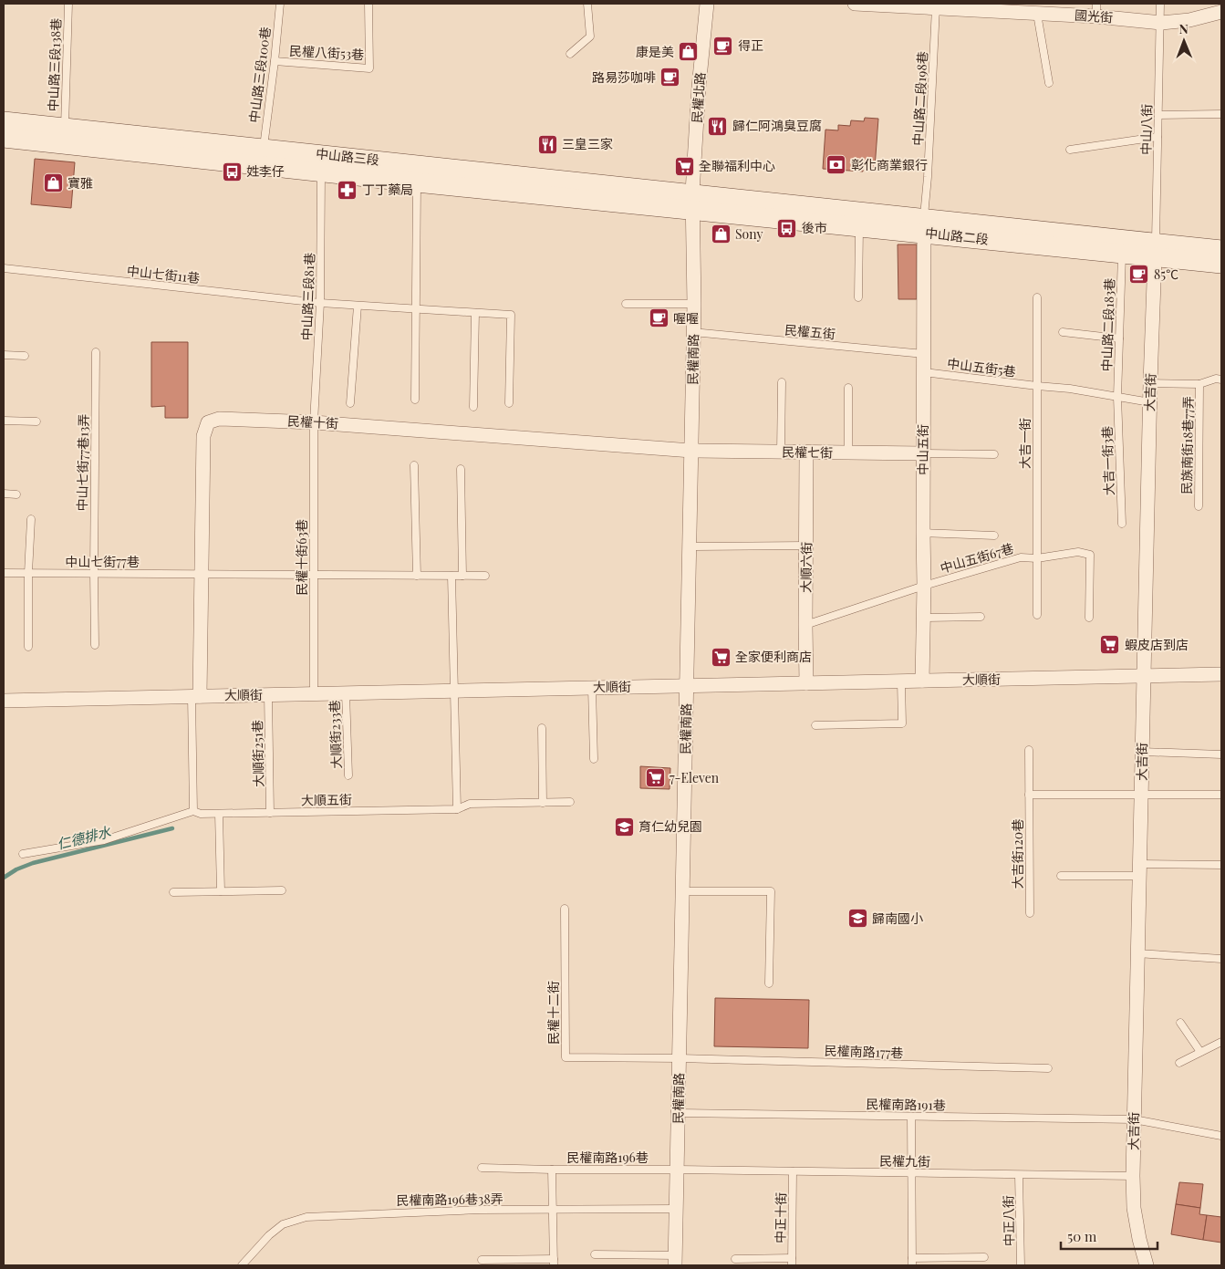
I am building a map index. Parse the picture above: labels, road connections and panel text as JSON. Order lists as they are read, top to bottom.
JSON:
{
  "streets": {
    "main road": ["中山路三段", "中山路二段"],
    "street": [
      "國光街",
      "民權北路",
      "民權南路",
      "大吉街",
      "民權十街",
      "中山五街",
      "民權七街",
      "大順六街",
      "大順街"
    ],
    "lane": [
      "民權八街53巷",
      "中山路三段138巷",
      "中山路三段100巷",
      "中山路二段198巷",
      "中山八街",
      "中山七街11巷",
      "中山路三段81巷",
      "中山路二段183巷",
      "民權五街",
      "中山五街5巷",
      "大吉一街",
      "民族南街18巷77弄",
      "大吉一街3巷",
      "中山七街77巷13弄",
      "民權十街63巷",
      "中山五街67巷",
      "中山七街77巷",
      "大順街233巷",
      "大順街251巷",
      "大順五街",
      "大吉街120巷",
      "民權十二街",
      "民權南路177巷",
      "民權南路191巷",
      "民權南路196巷",
      "民權九街",
      "民權南路196巷38弄",
      "中正十街",
      "中正八街"
    ]
  },
  "crossings": [
    ["國光街", "中山路二段198巷"],
    ["國光街", "中山八街"],
    ["民權八街53巷", "中山路三段100巷"],
    ["中山路三段138巷", "中山路三段"],
    ["中山路三段100巷", "中山路三段"],
    ["民權北路", "中山路三段"],
    ["民權北路", "中山路二段"],
    ["民權北路", "民權南路"],
    ["中山路二段198巷", "中山路二段"],
    ["中山路二段198巷", "中山五街"],
    ["中山八街", "中山路二段"],
    ["中山八街", "大吉街"],
    ["中山路三段", "中山路二段"],
    ["中山路三段", "中山路三段81巷"],
    ["中山路三段", "民權南路"],
    ["中山路二段", "中山路二段183巷"],
    ["中山路二段", "民權南路"],
    ["中山路二段", "大吉街"],
    ["中山路二段", "中山五街"],
    ["中山七街11巷", "中山路三段81巷"],
    ["中山路三段81巷", "民權十街"],
    ["中山路三段81巷", "民權十街63巷"],
    ["中山路二段183巷", "大吉一街3巷"],
    ["民權五街", "民權南路"],
    ["民權五街", "中山五街"],
    ["民權南路", "民權十街"],
    ["民權南路", "民權七街"],
    ["民權南路", "大順街"],
    ["民權南路", "民權十二街"],
    ["民權南路", "民權南路177巷"],
    ["民權南路", "民權南路191巷"],
    ["民權南路", "民權南路196巷"],
    ["民權南路", "民權九街"],
    ["民權南路", "民權南路196巷38弄"],
    ["中山五街5巷", "大吉一街"],
    ["中山五街5巷", "中山五街"],
    ["大吉街", "大順街"],
    ["大吉街", "民權南路191巷"],
    ["大吉街", "民權九街"],
    ["民權十街", "民權七街"],
    ["民權十街", "民權十街63巷"],
    ["民權十街", "中山七街77巷"],
    ["民權十街", "大順街"],
    ["大吉一街", "中山五街67巷"],
    ["中山五街", "民權七街"],
    ["中山五街", "中山五街67巷"],
    ["中山五街", "大順街"],
    ["民權七街", "大順六街"],
    ["中山七街77巷13弄", "中山七街77巷"],
    ["民權十街63巷", "中山七街77巷"],
    ["民權十街63巷", "大順街"],
    ["中山五街67巷", "大順六街"],
    ["大順六街", "大順街"],
    ["大順街", "大順街233巷"],
    ["大順街", "大順街251巷"],
    ["大順街251巷", "大順五街"],
    ["民權十二街", "民權南路177巷"],
    ["民權南路196巷", "民權九街"],
    ["民權南路196巷", "民權南路196巷38弄"],
    ["民權九街", "中正十街"],
    ["民權九街", "中正八街"]
  ],
  "water": ["仁德排水"],
  "places": {
    "cafe": [
      "得正",
      "路易莎咖啡",
      "85℃",
      "喔喔"
    ],
    "shop": ["康是美", "寶雅", "Sony"],
    "restaurant": ["歸仁阿鴻臭豆腐", "三皇三家"],
    "bank": ["彰化商業銀行"],
    "supermarket": [
      "全聯福利中心",
      "蝦皮店到店",
      "全家便利商店",
      "7-Eleven"
    ],
    "bus stop": ["姓李仔", "後市"],
    "pharmacy": ["丁丁藥局"],
    "school or university": ["育仁幼兒園", "歸南國小"]
  },
  "scale_bar": "50 m",
  "north": "top"
}
